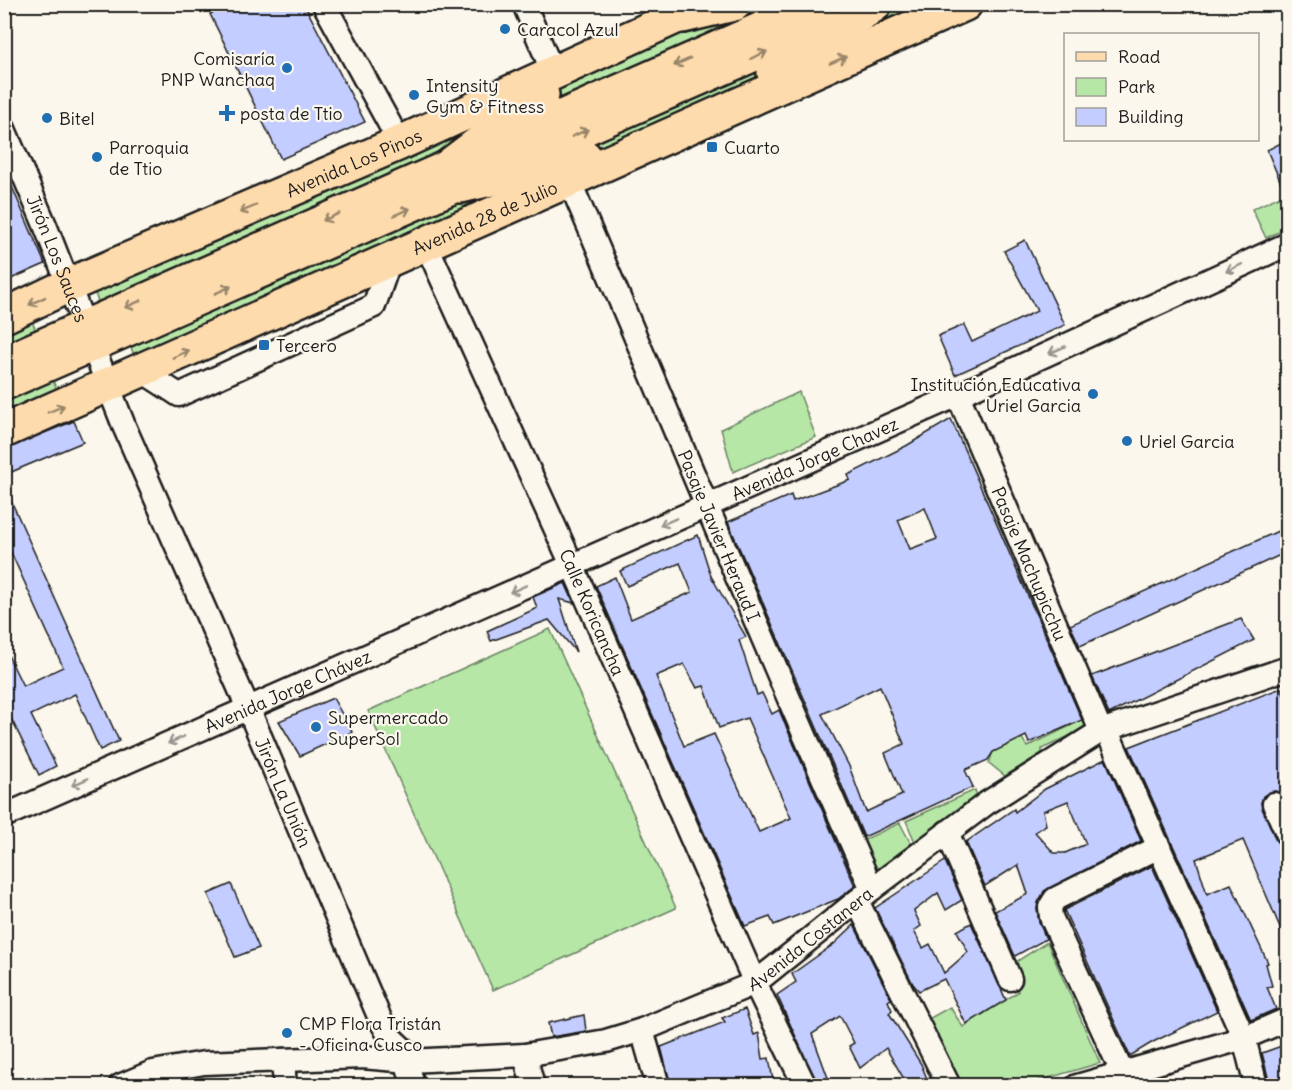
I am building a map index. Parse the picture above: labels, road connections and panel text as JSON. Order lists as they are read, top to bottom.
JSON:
{
  "streets": {
    "highway": ["Avenida Los Pinos", "Avenida 28 de Julio"],
    "street": [
      "Jirón Los Sauces",
      "Avenida Jorge Chavez",
      "Pasaje Javier Heraud I",
      "Pasaje Machupicchu",
      "Calle Koricancha",
      "Avenida Jorge Chávez",
      "Jirón La Unión",
      "Avenida Costanera"
    ]
  },
  "crossings": [
    ["Avenida Los Pinos", "Jirón Los Sauces"],
    ["Avenida 28 de Julio", "Jirón Los Sauces"],
    ["Avenida 28 de Julio", "Pasaje Javier Heraud I"],
    ["Avenida 28 de Julio", "Calle Koricancha"],
    ["Avenida 28 de Julio", "Jirón La Unión"],
    ["Jirón Los Sauces", "Jirón La Unión"],
    ["Avenida Jorge Chavez", "Pasaje Javier Heraud I"],
    ["Avenida Jorge Chavez", "Pasaje Machupicchu"],
    ["Avenida Jorge Chavez", "Calle Koricancha"],
    ["Avenida Jorge Chavez", "Avenida Jorge Chávez"],
    ["Pasaje Javier Heraud I", "Avenida Costanera"],
    ["Pasaje Machupicchu", "Avenida Costanera"],
    ["Calle Koricancha", "Avenida Jorge Chávez"],
    ["Calle Koricancha", "Avenida Costanera"],
    ["Avenida Jorge Chávez", "Jirón La Unión"],
    ["Jirón La Unión", "Avenida Costanera"]
  ],
  "one_way": ["Avenida Los Pinos", "Avenida Jorge Chavez", "Avenida Jorge Chávez"],
  "places": {
    "other": [
      "Caracol Azul",
      "Comisaría PNP Wanchaq",
      "Intensity Gym & Fitness",
      "Bitel",
      "Parroquia de Ttio",
      "Institución Educativa Uriel Garcia",
      "Uriel Garcia",
      "Supermercado SuperSol",
      "CMP Flora Tristán - Oficina Cusco"
    ],
    "health": ["posta de Ttio"],
    "transit": ["Cuarto", "Tercero"]
  },
  "legend": ["Road", "Park", "Building"]
}
